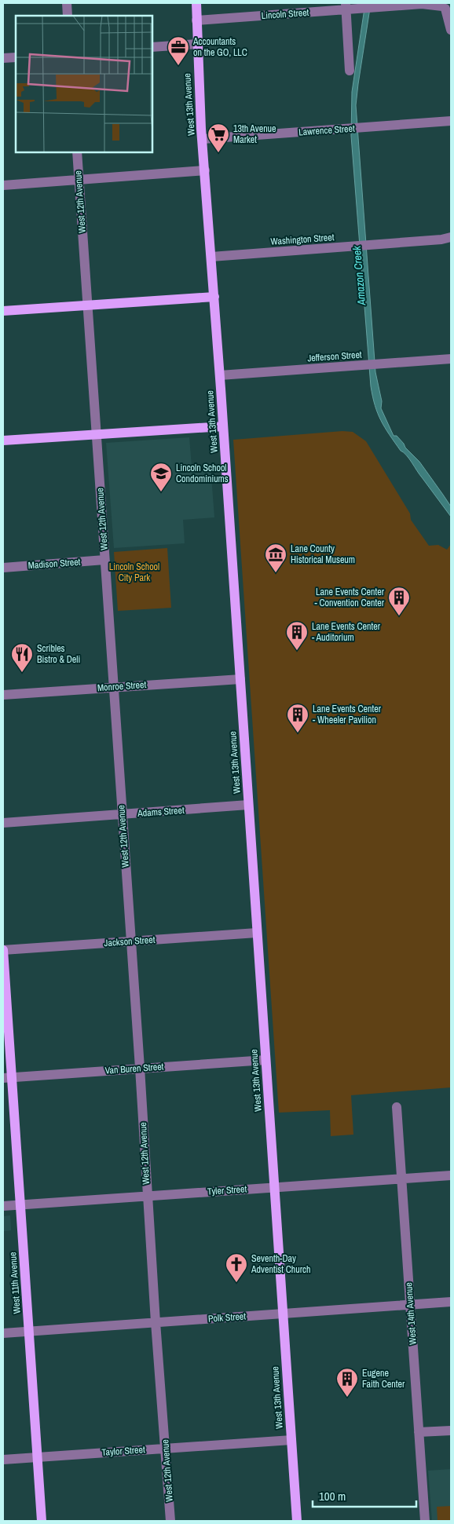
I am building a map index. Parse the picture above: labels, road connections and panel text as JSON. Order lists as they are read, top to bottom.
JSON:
{
  "streets": {
    "main road": ["West 13th Avenue", "West 11th Avenue"],
    "street": [
      "Lincoln Street",
      "Lawrence Street",
      "West 12th Avenue",
      "Washington Street",
      "Jefferson Street",
      "Madison Street",
      "Monroe Street",
      "Adams Street",
      "Jackson Street",
      "Van Buren Street",
      "Tyler Street",
      "West 14th Avenue",
      "Polk Street",
      "Taylor Street"
    ]
  },
  "crossings": [
    ["Lincoln Street", "West 13th Avenue"],
    ["West 13th Avenue", "Lawrence Street"],
    ["West 13th Avenue", "Washington Street"],
    ["West 13th Avenue", "Jefferson Street"],
    ["West 13th Avenue", "Monroe Street"],
    ["West 13th Avenue", "Adams Street"],
    ["West 13th Avenue", "Jackson Street"],
    ["West 13th Avenue", "Van Buren Street"],
    ["West 13th Avenue", "Tyler Street"],
    ["West 13th Avenue", "Polk Street"],
    ["West 13th Avenue", "Taylor Street"],
    ["West 12th Avenue", "Madison Street"],
    ["West 12th Avenue", "Monroe Street"],
    ["West 12th Avenue", "Adams Street"],
    ["West 12th Avenue", "Jackson Street"],
    ["West 12th Avenue", "Van Buren Street"],
    ["West 12th Avenue", "Tyler Street"],
    ["West 12th Avenue", "Polk Street"],
    ["West 12th Avenue", "Taylor Street"],
    ["Jackson Street", "West 11th Avenue"],
    ["Van Buren Street", "West 11th Avenue"],
    ["Tyler Street", "West 11th Avenue"],
    ["Tyler Street", "West 14th Avenue"],
    ["West 11th Avenue", "Polk Street"],
    ["West 11th Avenue", "Taylor Street"],
    ["West 14th Avenue", "Polk Street"]
  ],
  "water": ["Amazon Creek"],
  "parks": ["Lincoln School City Park"],
  "places": {
    "office": ["Accountants on the GO, LLC"],
    "supermarket": ["13th Avenue Market"],
    "school or university": ["Lincoln School Condominiums"],
    "museum": ["Lane County Historical Museum"],
    "building": [
      "Lane Events Center - Convention Center",
      "Lane Events Center - Auditorium",
      "Lane Events Center - Wheeler Pavilion",
      "Eugene Faith Center"
    ],
    "restaurant": ["Scribles Bistro & Deli"],
    "church": ["Seventh-Day Adventist Church"]
  },
  "scale_bar": "100 m"
}
